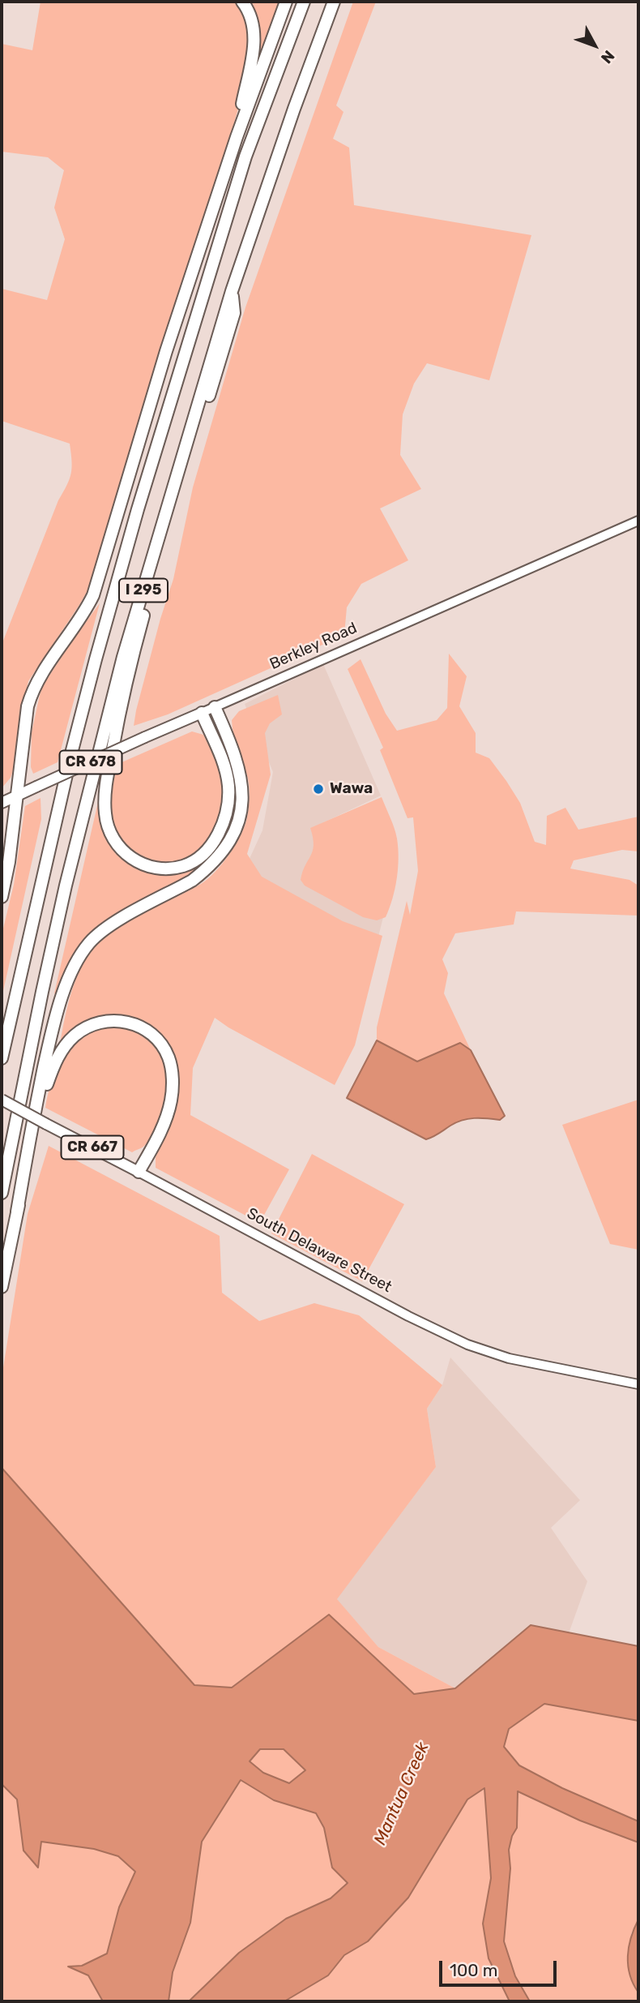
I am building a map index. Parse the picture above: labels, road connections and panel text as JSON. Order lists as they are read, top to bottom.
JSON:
{
  "streets": {
    "highway": ["I 295"],
    "main road": [
      "Berkley Road",
      "CR 678",
      "CR 667",
      "South Delaware Street"
    ]
  },
  "water": ["Mantua Creek"],
  "places": ["Wawa"],
  "scale_bar": "100 m",
  "north": "bottom right"
}
